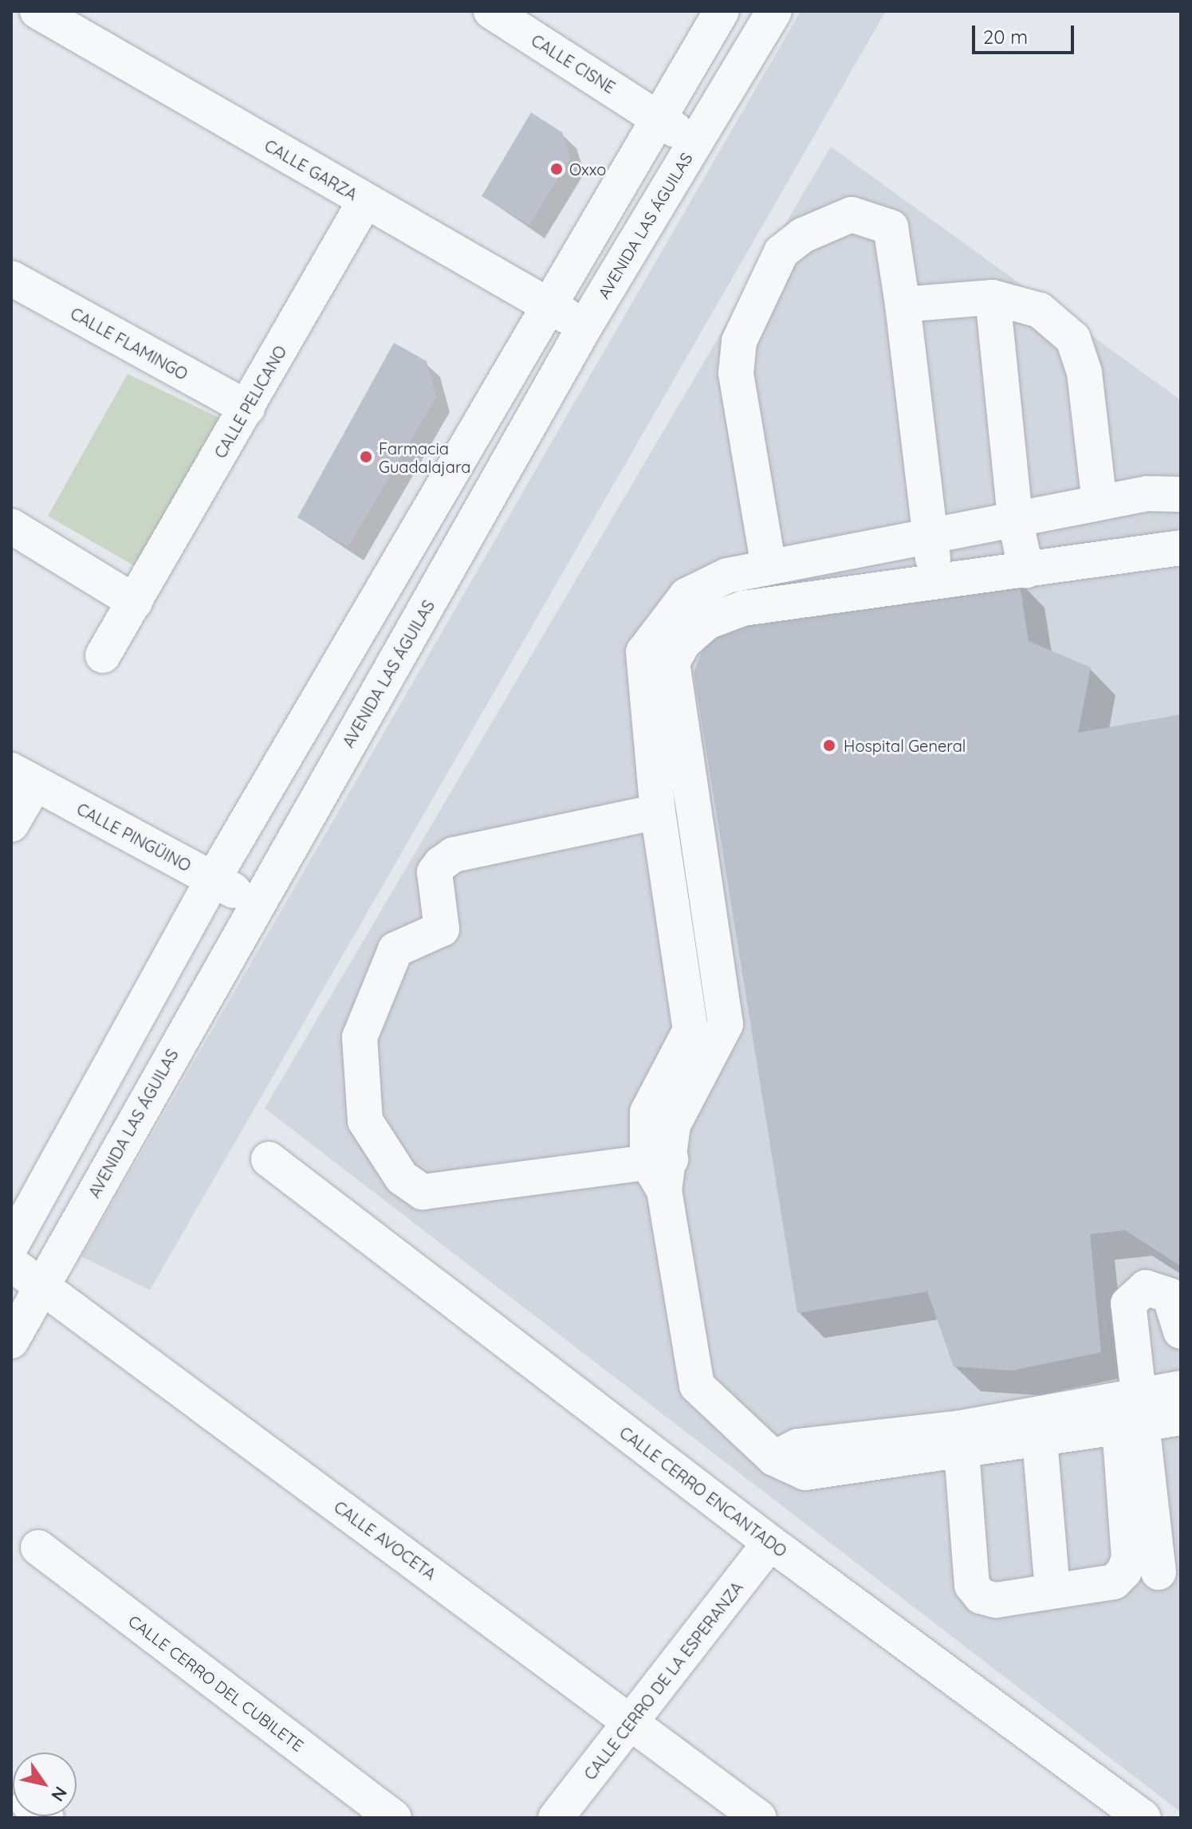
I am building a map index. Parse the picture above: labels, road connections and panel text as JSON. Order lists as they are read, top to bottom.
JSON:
{
  "streets": {
    "street": [
      "CALLE CISNE",
      "CALLE GARZA",
      "AVENIDA LAS ÁGUILAS",
      "CALLE FLAMINGO",
      "CALLE PELICANO",
      "CALLE PINGÜINO",
      "CALLE CERRO ENCANTADO",
      "CALLE AVOCETA",
      "CALLE CERRO DE LA ESPERANZA",
      "CALLE CERRO DEL CUBILETE"
    ]
  },
  "crossings": [
    ["CALLE CISNE", "AVENIDA LAS ÁGUILAS"],
    ["CALLE GARZA", "AVENIDA LAS ÁGUILAS"],
    ["CALLE GARZA", "CALLE PELICANO"],
    ["AVENIDA LAS ÁGUILAS", "CALLE PINGÜINO"],
    ["AVENIDA LAS ÁGUILAS", "CALLE AVOCETA"],
    ["CALLE FLAMINGO", "CALLE PELICANO"],
    ["CALLE CERRO ENCANTADO", "CALLE CERRO DE LA ESPERANZA"],
    ["CALLE AVOCETA", "CALLE CERRO DE LA ESPERANZA"]
  ],
  "places": ["Oxxo", "Farmacia Guadalajara", "Hospital General"],
  "scale_bar": "20 m",
  "north": "bottom right"
}
